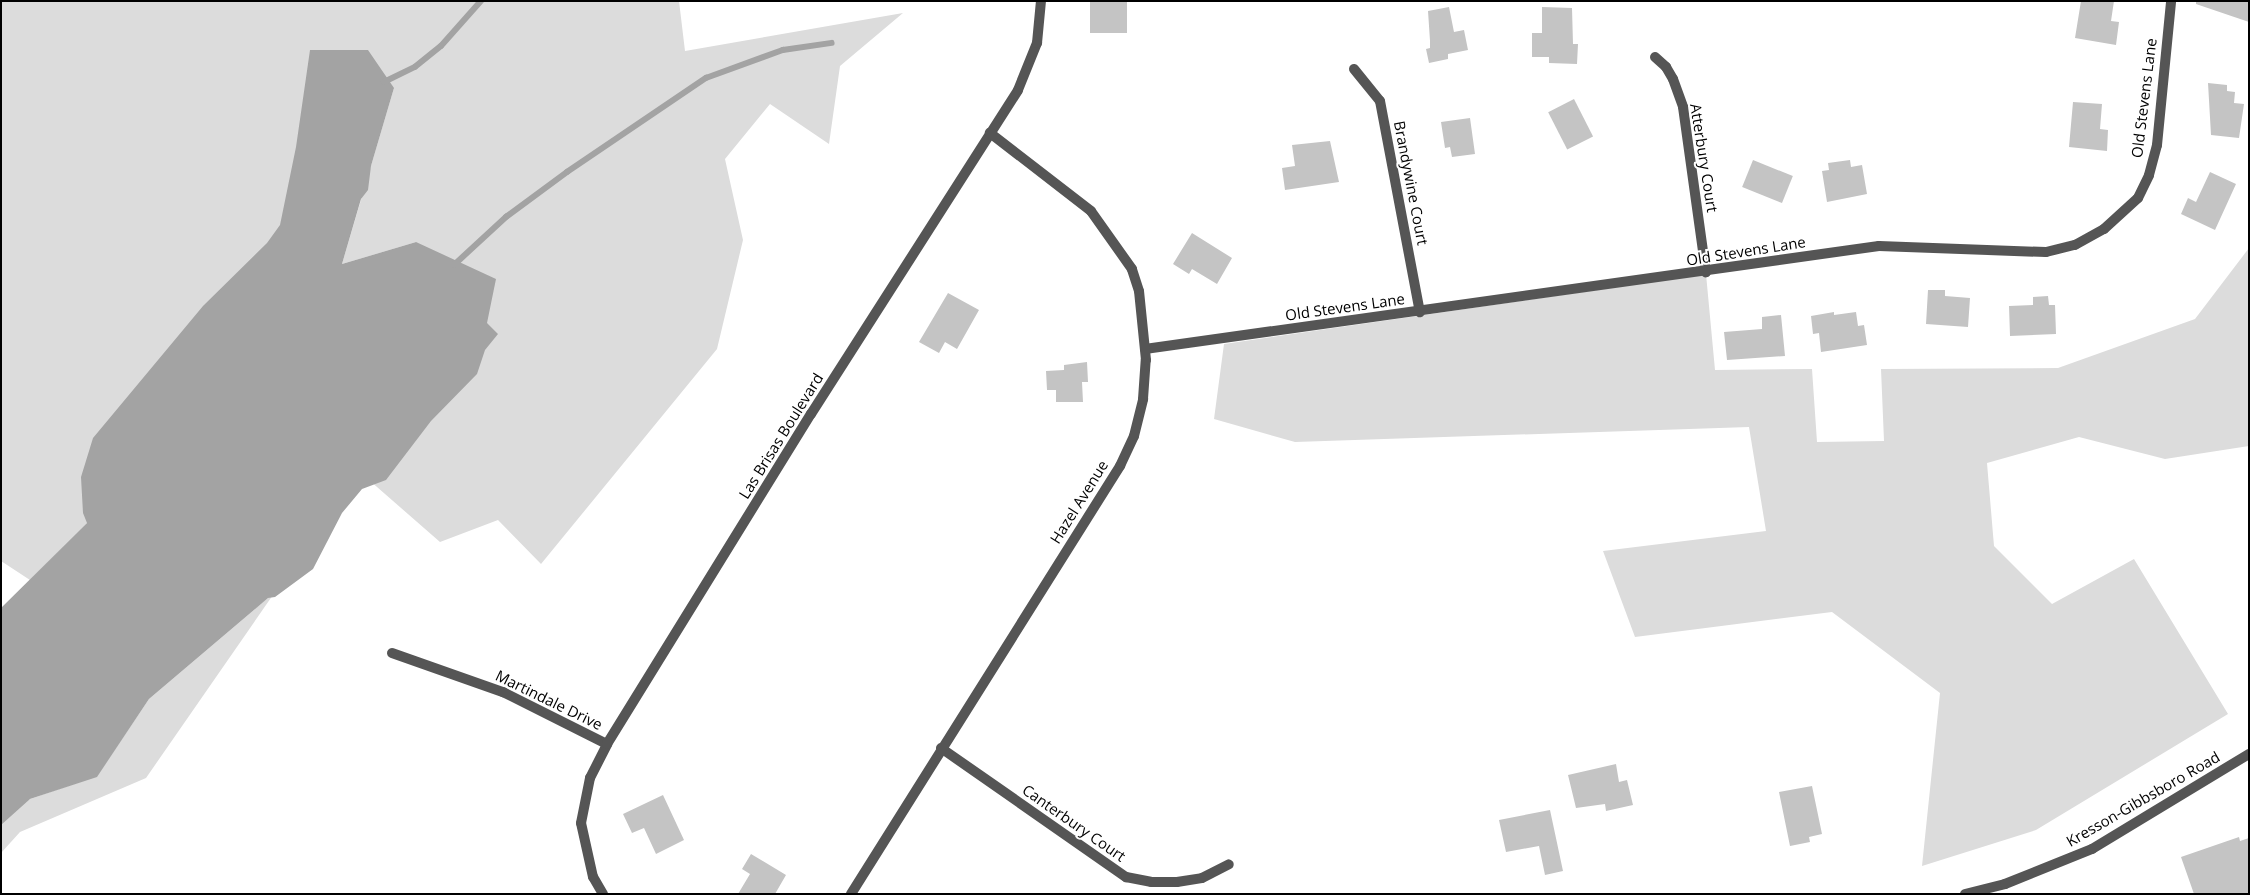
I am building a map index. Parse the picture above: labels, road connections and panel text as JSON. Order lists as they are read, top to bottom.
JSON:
{
  "streets": {
    "street": [
      "Old Stevens Lane",
      "Atterbury Court",
      "Brandywine Court",
      "Las Brisas Boulevard",
      "Hazel Avenue",
      "Martindale Drive",
      "Kresson-Gibbsboro Road",
      "Canterbury Court"
    ]
  },
  "crossings": [
    ["Old Stevens Lane", "Atterbury Court"],
    ["Old Stevens Lane", "Brandywine Court"],
    ["Old Stevens Lane", "Hazel Avenue"],
    ["Las Brisas Boulevard", "Hazel Avenue"],
    ["Las Brisas Boulevard", "Martindale Drive"],
    ["Hazel Avenue", "Canterbury Court"]
  ]
}
